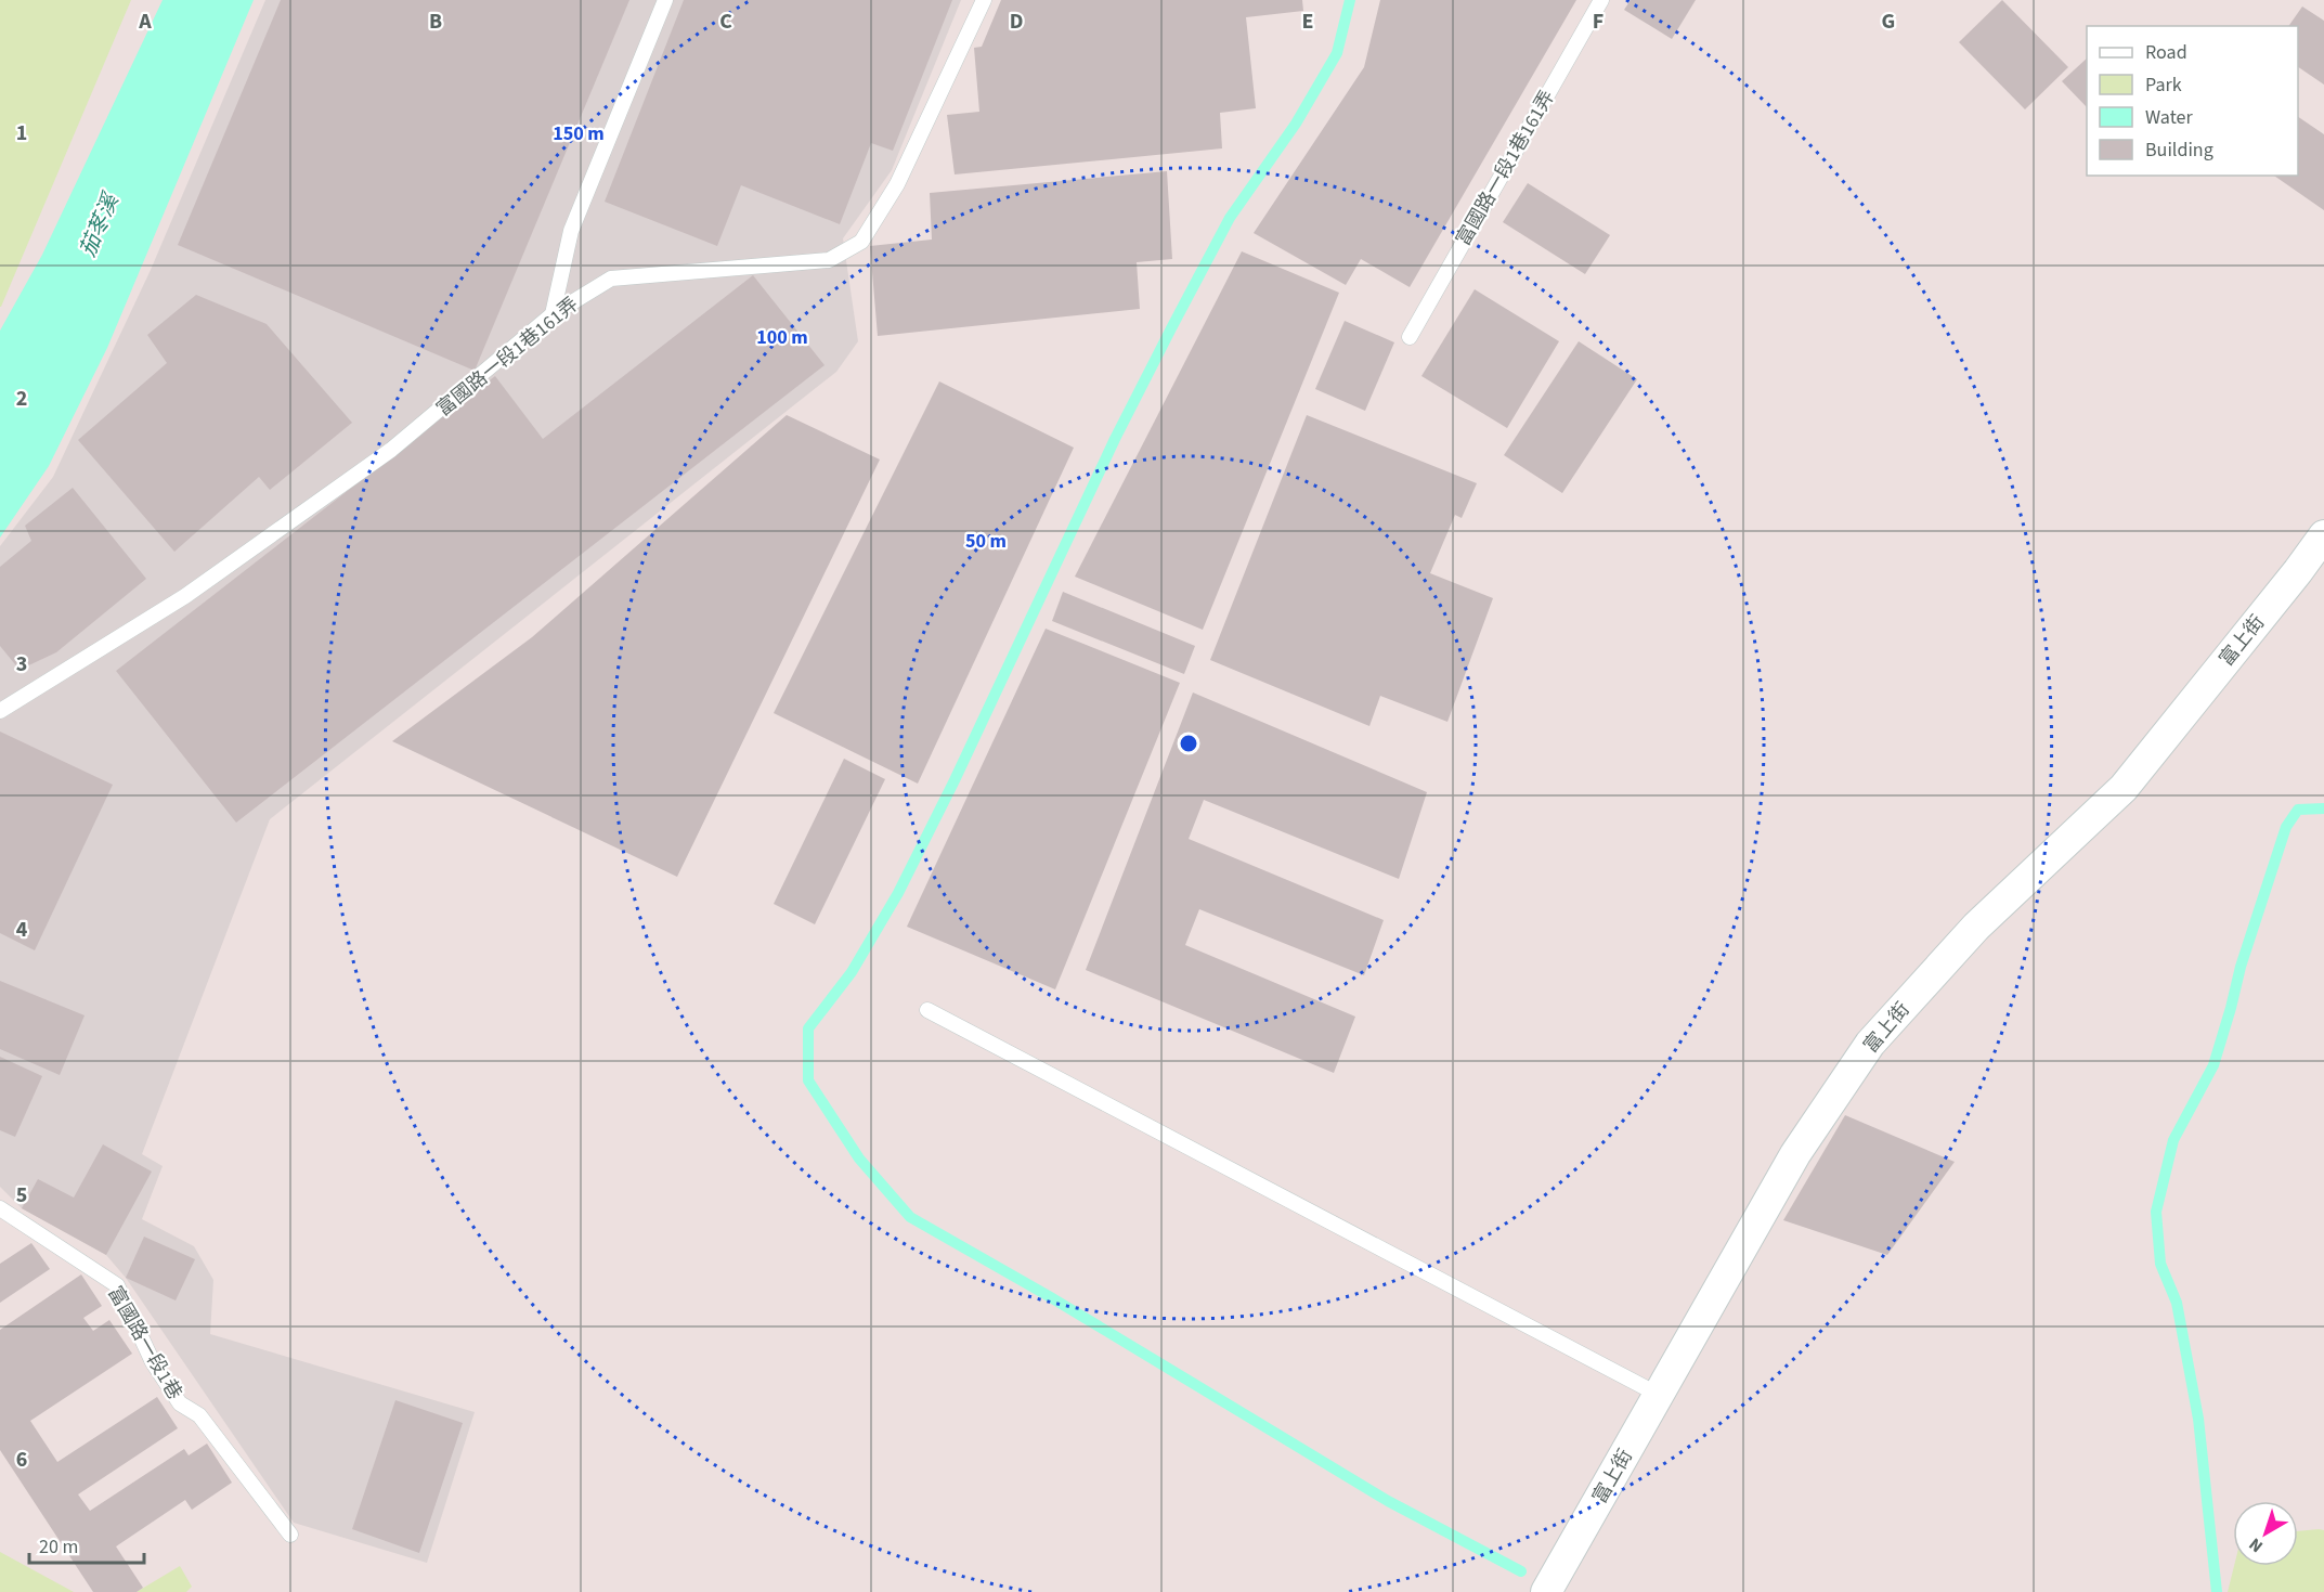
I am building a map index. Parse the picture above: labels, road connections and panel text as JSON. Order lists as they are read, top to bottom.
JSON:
{
  "streets": {
    "street": ["富上街"],
    "lane": ["富國路一段1巷161弄", "富國路一段1巷"]
  },
  "water": ["茄苳溪"],
  "legend": [
    "Road",
    "Park",
    "Water",
    "Building"
  ],
  "scale_bar": "20 m",
  "north": "bottom left",
  "grid": {
    "columns": [
      "A",
      "B",
      "C",
      "D",
      "E",
      "F",
      "G"
    ],
    "rows": [
      "1",
      "2",
      "3",
      "4",
      "5",
      "6"
    ]
  },
  "rings": ["150 m", "100 m", "50 m"]
}
